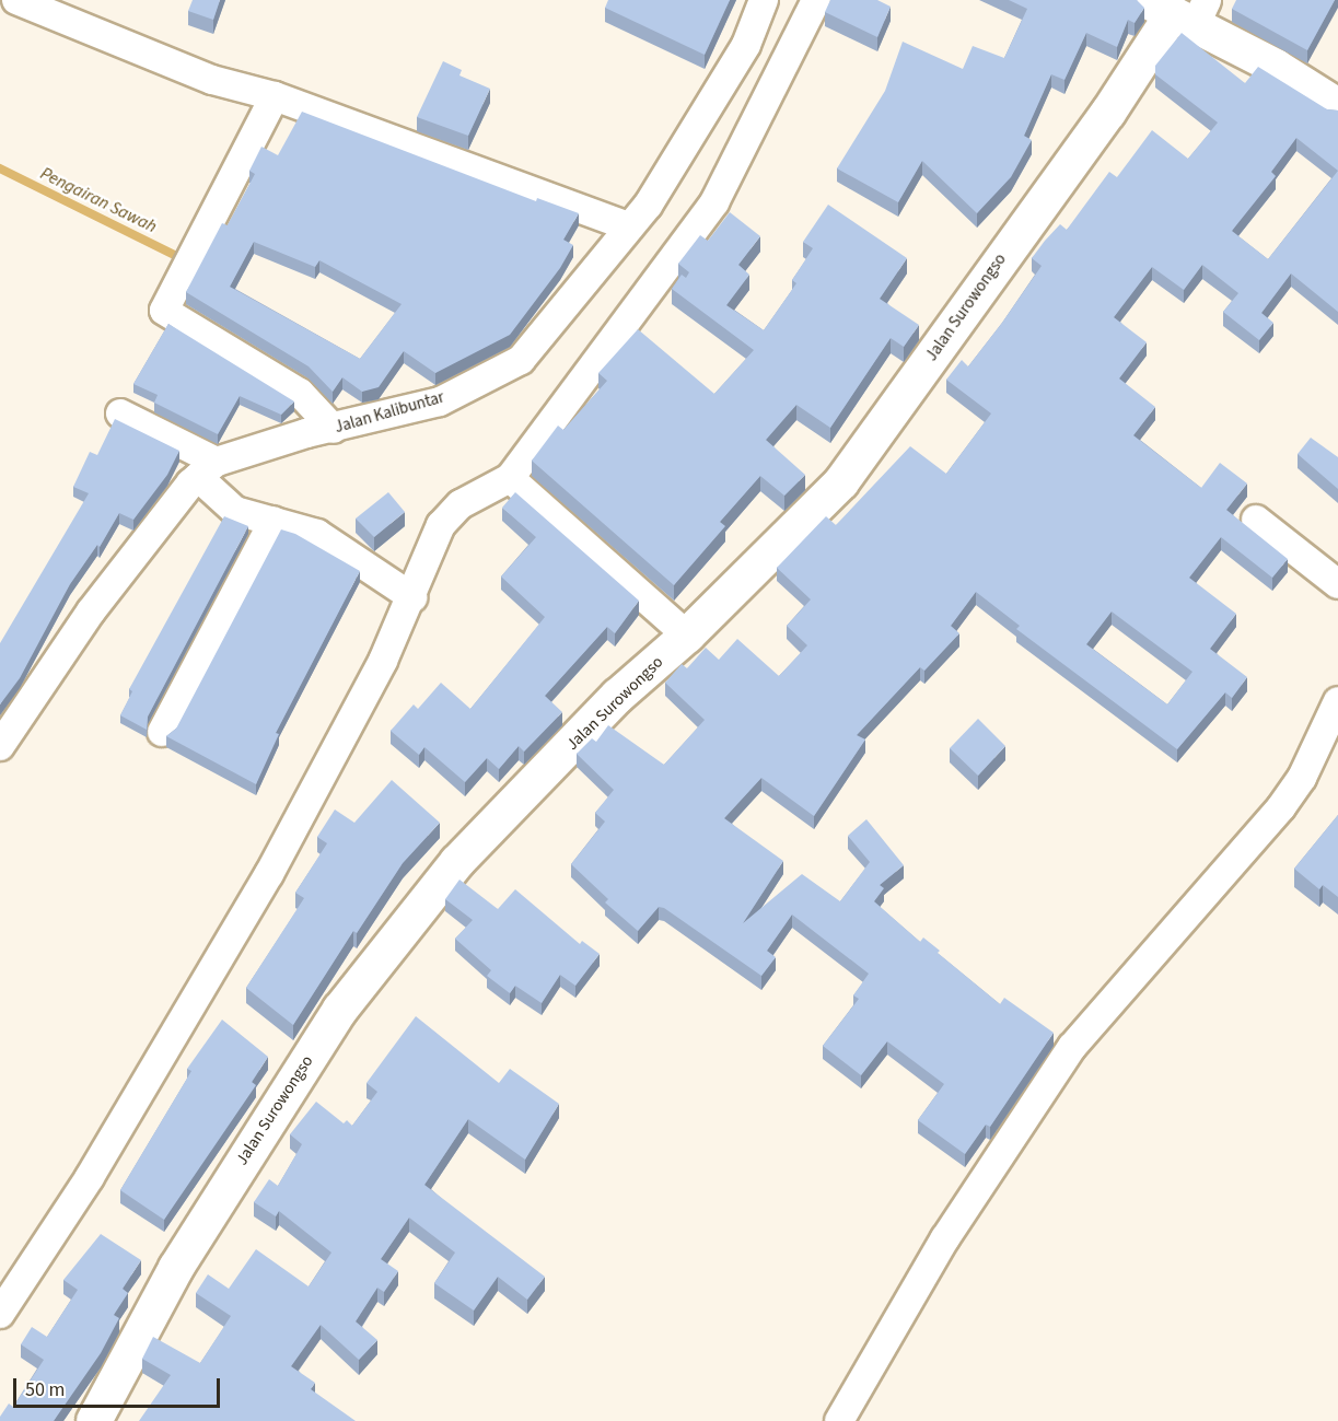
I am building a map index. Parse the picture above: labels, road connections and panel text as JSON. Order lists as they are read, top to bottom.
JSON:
{
  "streets": {
    "street": ["Jalan Surowongso", "Jalan Kalibuntar"]
  },
  "water": ["Pengairan Sawah"],
  "scale_bar": "50 m"
}
